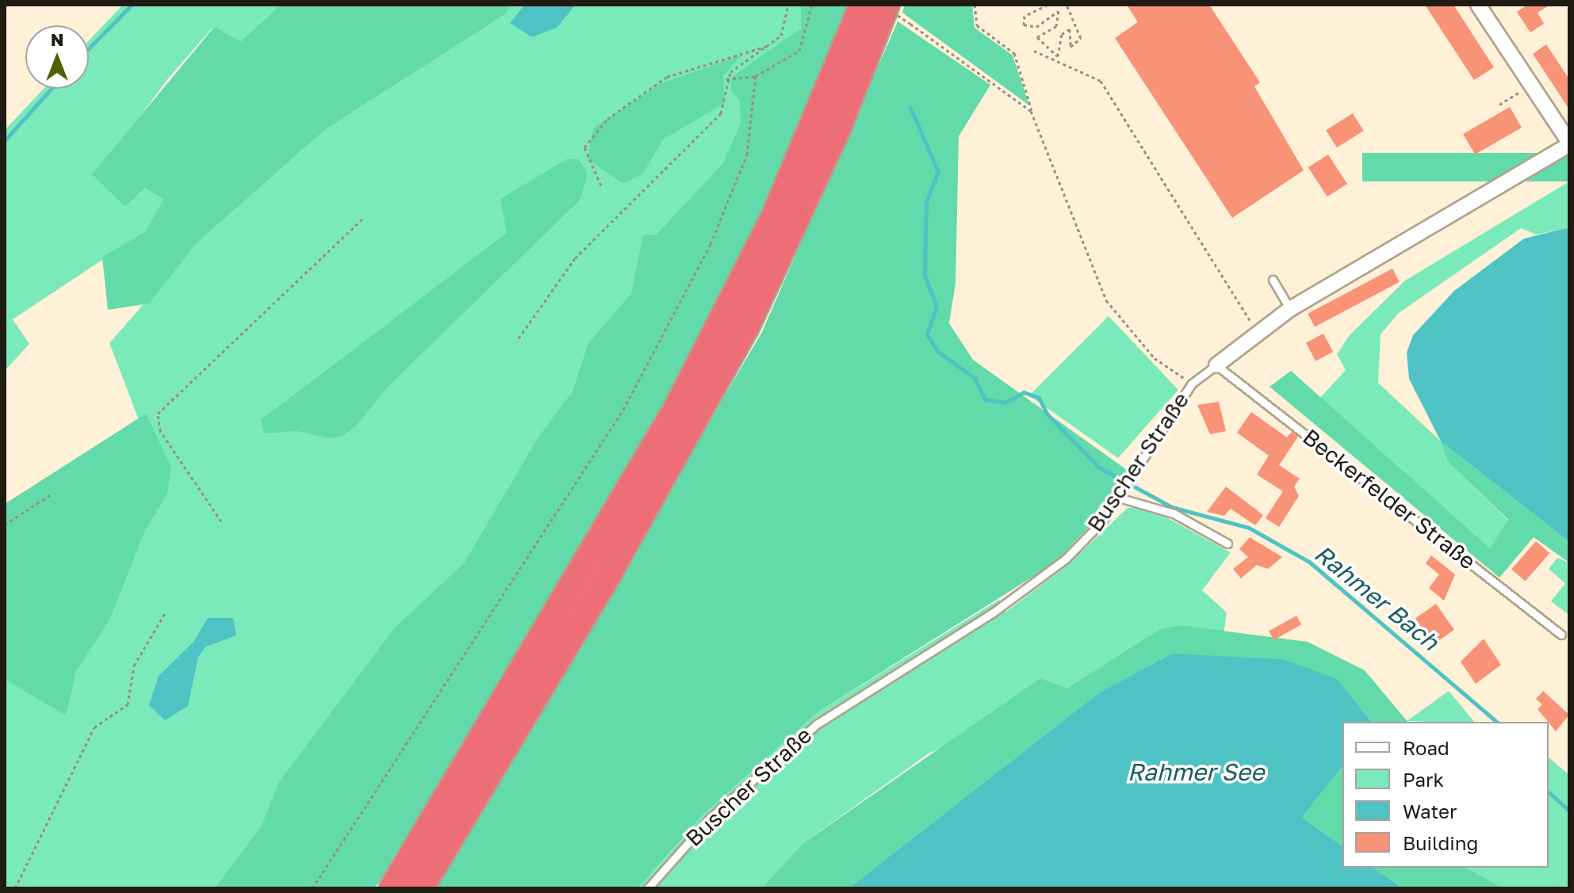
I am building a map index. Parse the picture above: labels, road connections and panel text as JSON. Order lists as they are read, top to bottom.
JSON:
{
  "streets": {
    "street": ["Buscher Straße"],
    "lane": ["Beckerfelder Straße"]
  },
  "crossings": [
    ["Buscher Straße", "Beckerfelder Straße"]
  ],
  "water": ["Rahmer Bach", "Rahmer See"],
  "legend": [
    "Road",
    "Park",
    "Water",
    "Building"
  ],
  "north": "top"
}
